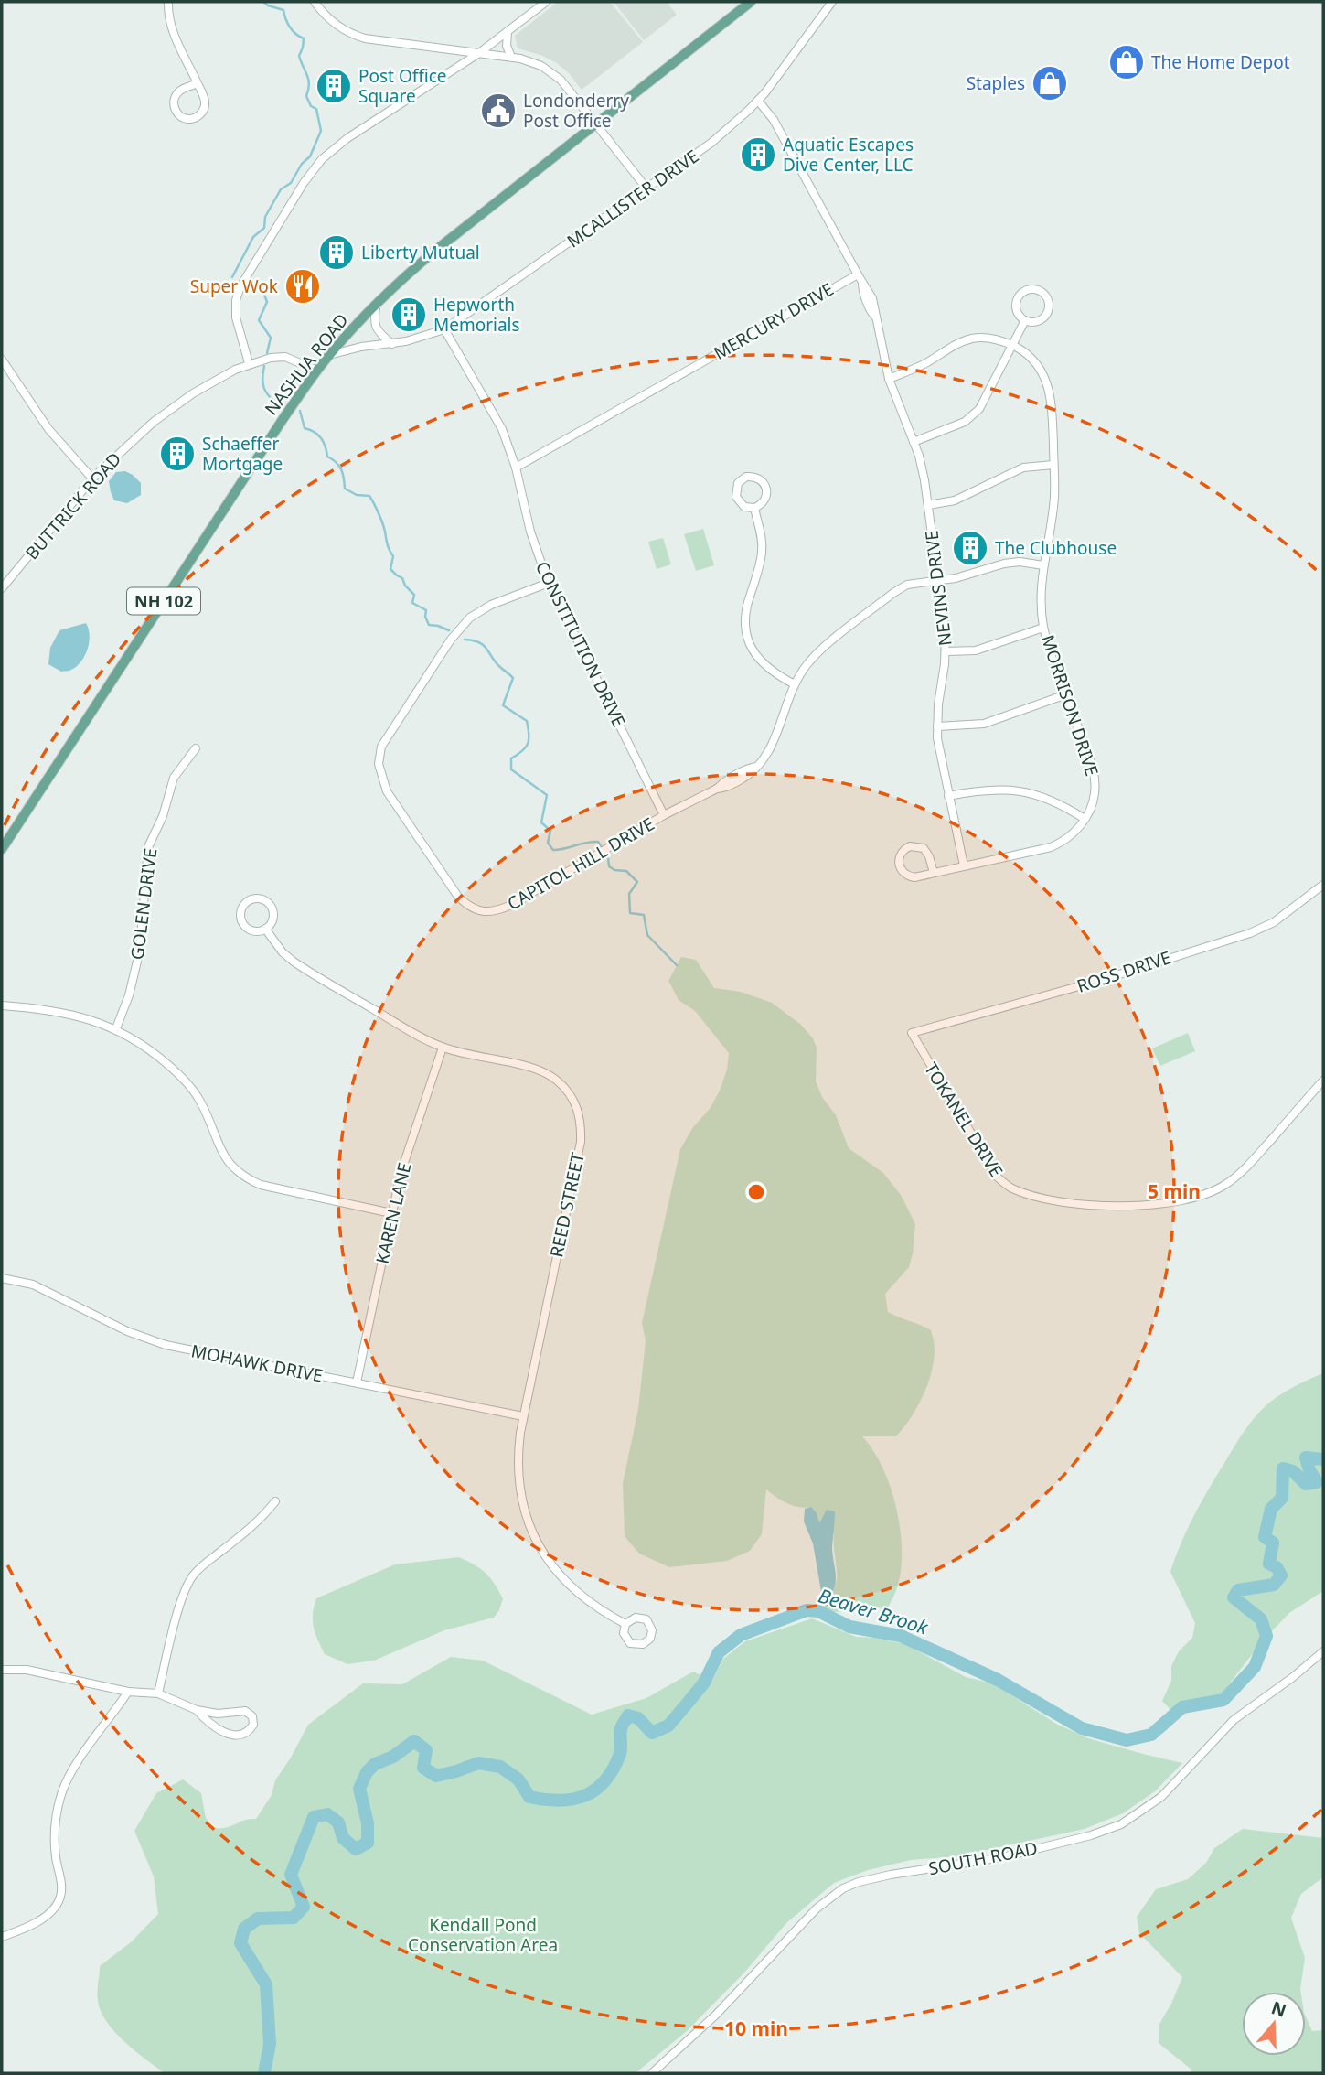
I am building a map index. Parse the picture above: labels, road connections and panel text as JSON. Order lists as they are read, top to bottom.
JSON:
{
  "streets": {
    "main road": ["NASHUA ROAD", "NH 102"],
    "street": [
      "MCALLISTER DRIVE",
      "MERCURY DRIVE",
      "BUTTRICK ROAD",
      "NEVINS DRIVE",
      "CONSTITUTION DRIVE",
      "MORRISON DRIVE",
      "CAPITOL HILL DRIVE",
      "GOLEN DRIVE",
      "ROSS DRIVE",
      "TOKANEL DRIVE",
      "REED STREET",
      "KAREN LANE",
      "MOHAWK DRIVE",
      "SOUTH ROAD"
    ]
  },
  "crossings": [
    ["MCALLISTER DRIVE", "NASHUA ROAD"],
    ["MCALLISTER DRIVE", "CONSTITUTION DRIVE"],
    ["MERCURY DRIVE", "NEVINS DRIVE"],
    ["MERCURY DRIVE", "CONSTITUTION DRIVE"],
    ["NASHUA ROAD", "BUTTRICK ROAD"],
    ["NEVINS DRIVE", "MORRISON DRIVE"],
    ["NEVINS DRIVE", "CAPITOL HILL DRIVE"],
    ["CONSTITUTION DRIVE", "CAPITOL HILL DRIVE"],
    ["MORRISON DRIVE", "CAPITOL HILL DRIVE"],
    ["ROSS DRIVE", "TOKANEL DRIVE"],
    ["REED STREET", "KAREN LANE"],
    ["REED STREET", "MOHAWK DRIVE"],
    ["KAREN LANE", "MOHAWK DRIVE"]
  ],
  "water": ["Beaver Brook"],
  "parks": ["Kendall Pond Conservation Area"],
  "places": {
    "shop": ["The Home Depot", "Staples"],
    "building": [
      "Post Office Square",
      "Aquatic Escapes Dive Center, LLC",
      "Liberty Mutual",
      "Hepworth Memorials",
      "Schaeffer Mortgage",
      "The Clubhouse"
    ],
    "public building": ["Londonderry Post Office"],
    "restaurant": ["Super Wok"]
  },
  "north": "top",
  "rings": ["5 min", "10 min"]
}
